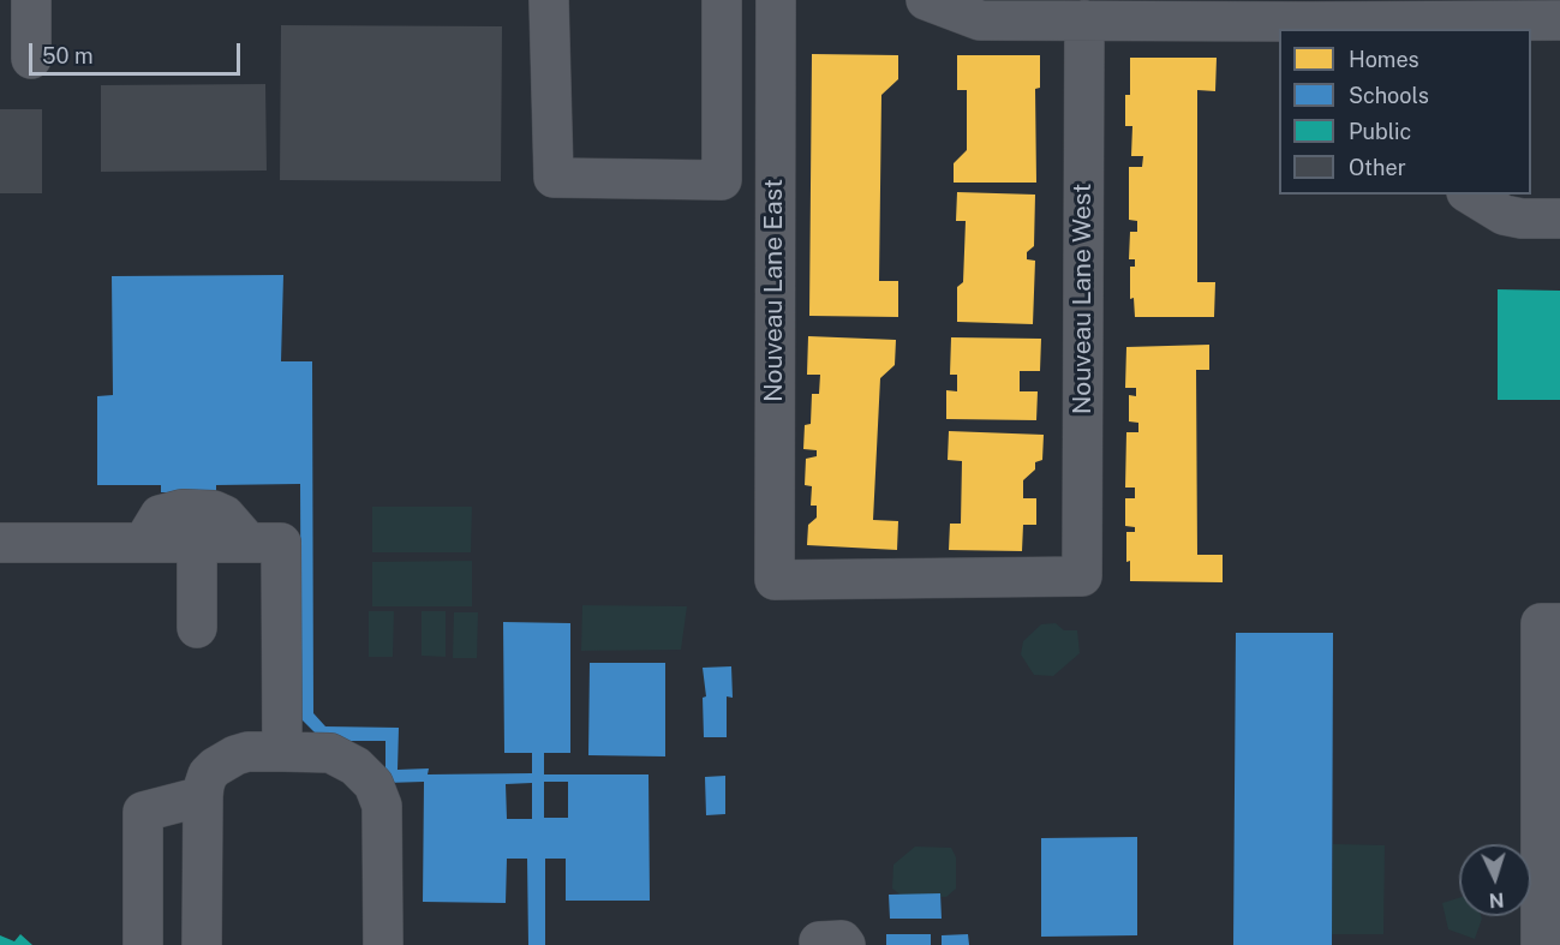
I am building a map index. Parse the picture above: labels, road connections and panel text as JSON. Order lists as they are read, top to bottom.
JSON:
{
  "streets": {
    "street": ["Nouveau Lane East", "Nouveau Lane West"]
  },
  "crossings": [
    ["Nouveau Lane East", "Nouveau Lane West"]
  ],
  "legend": [
    "Homes",
    "Schools",
    "Public",
    "Other"
  ],
  "scale_bar": "50 m",
  "north": "bottom"
}
